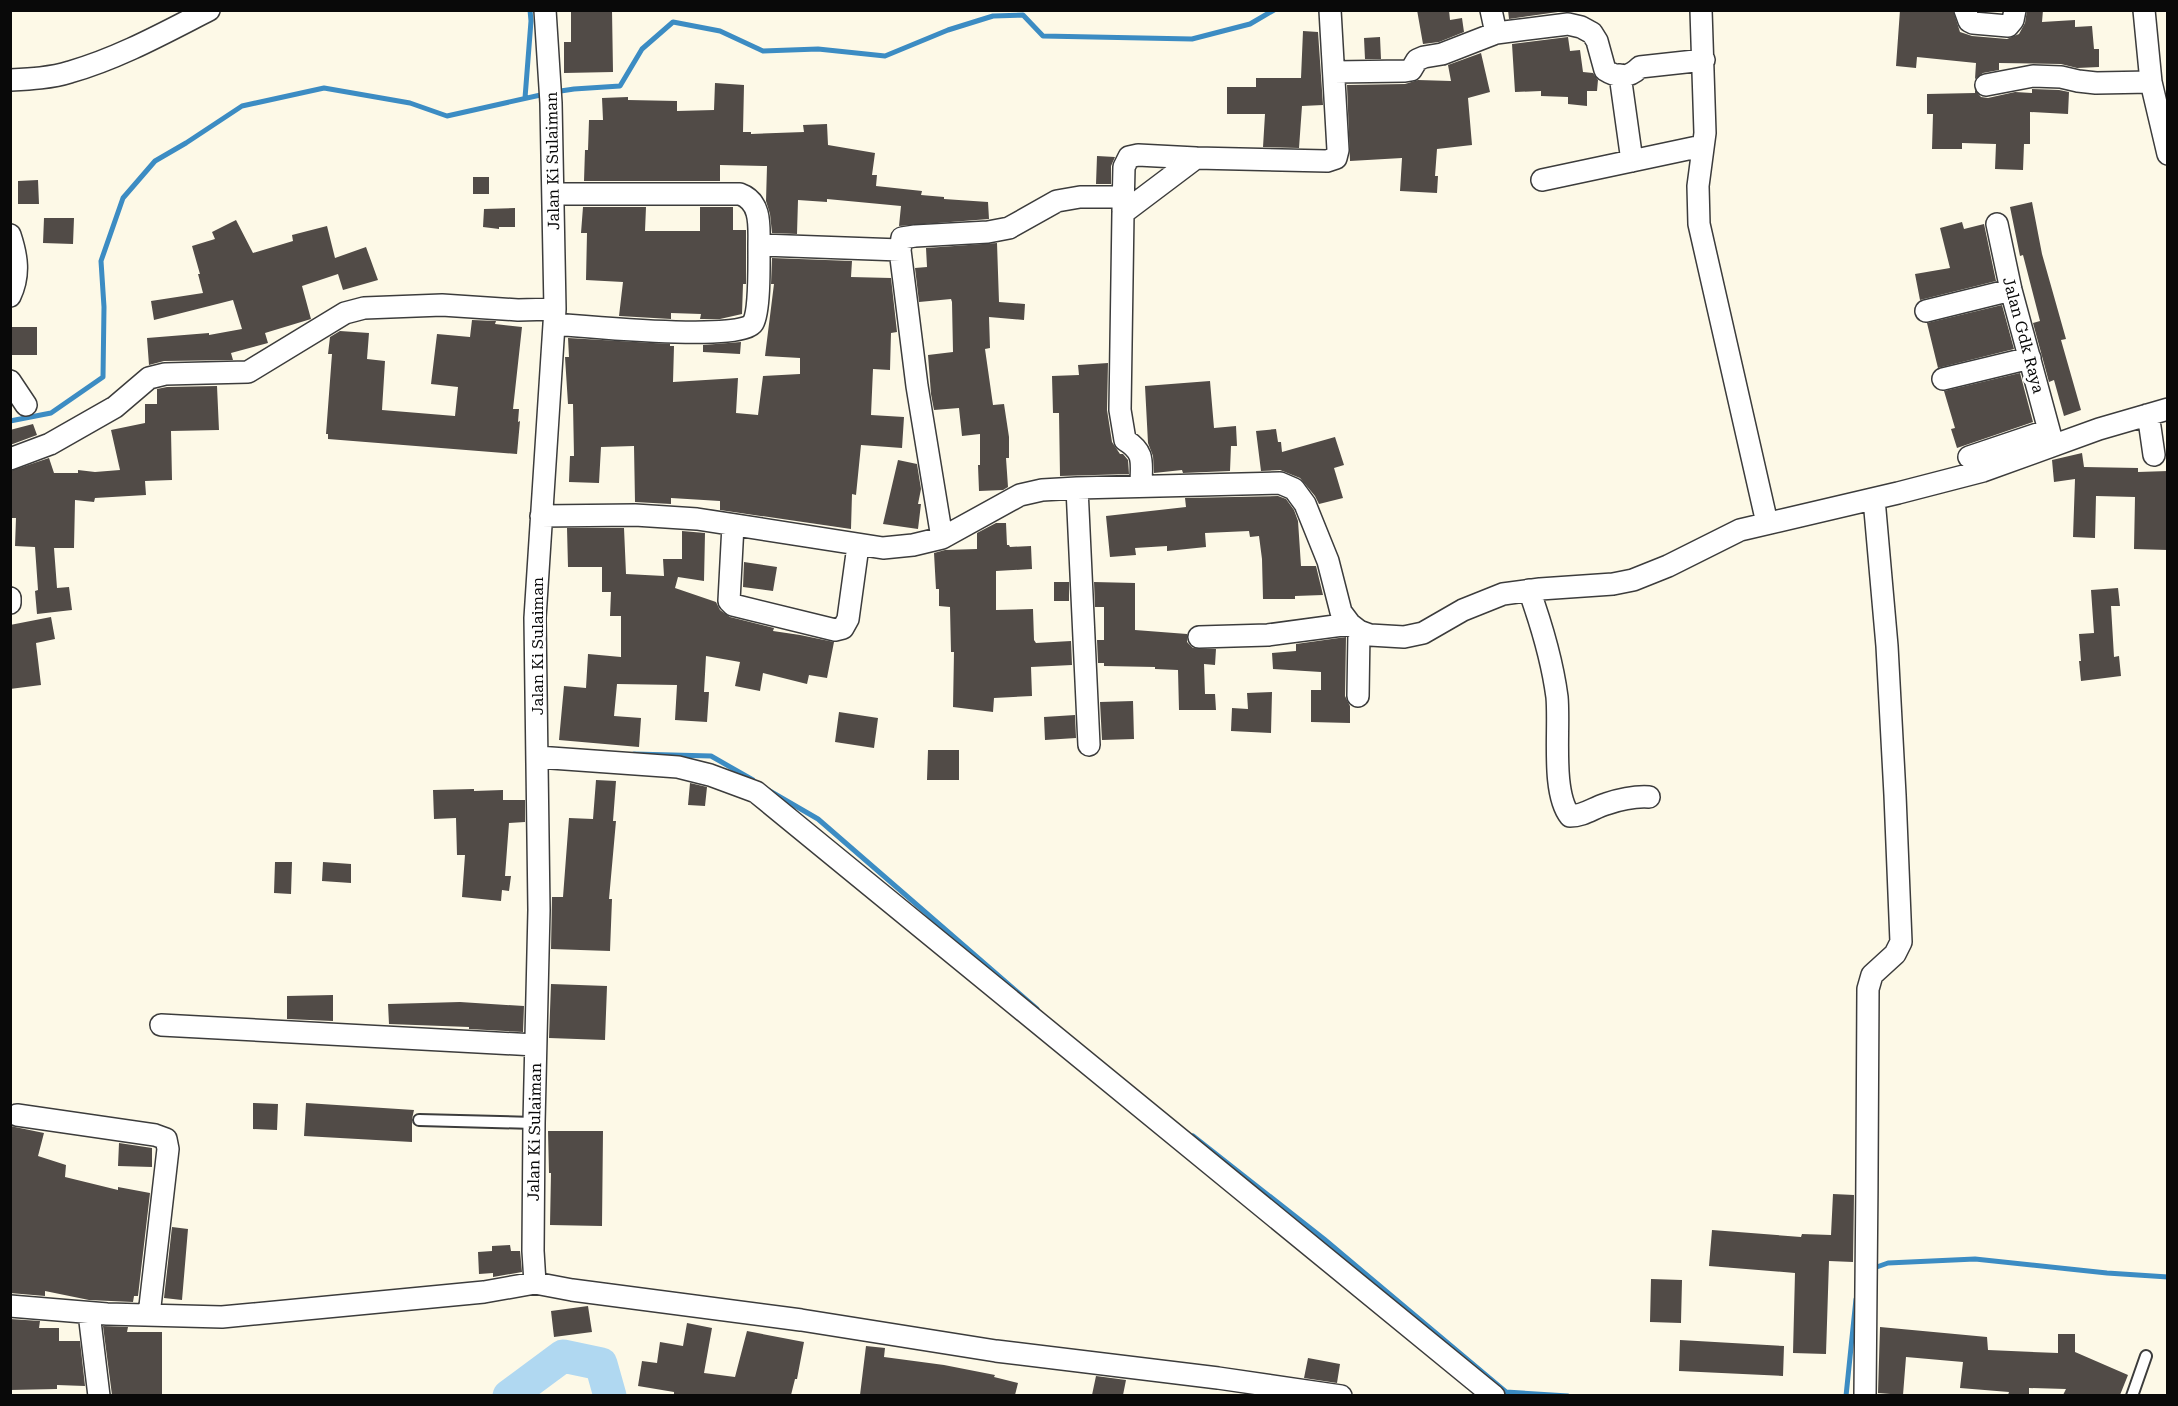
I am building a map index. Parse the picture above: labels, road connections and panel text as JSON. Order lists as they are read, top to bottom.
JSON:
{
  "streets": {
    "street": ["Jalan Ki Sulaiman", "Jalan Gdk Raya"]
  }
}
